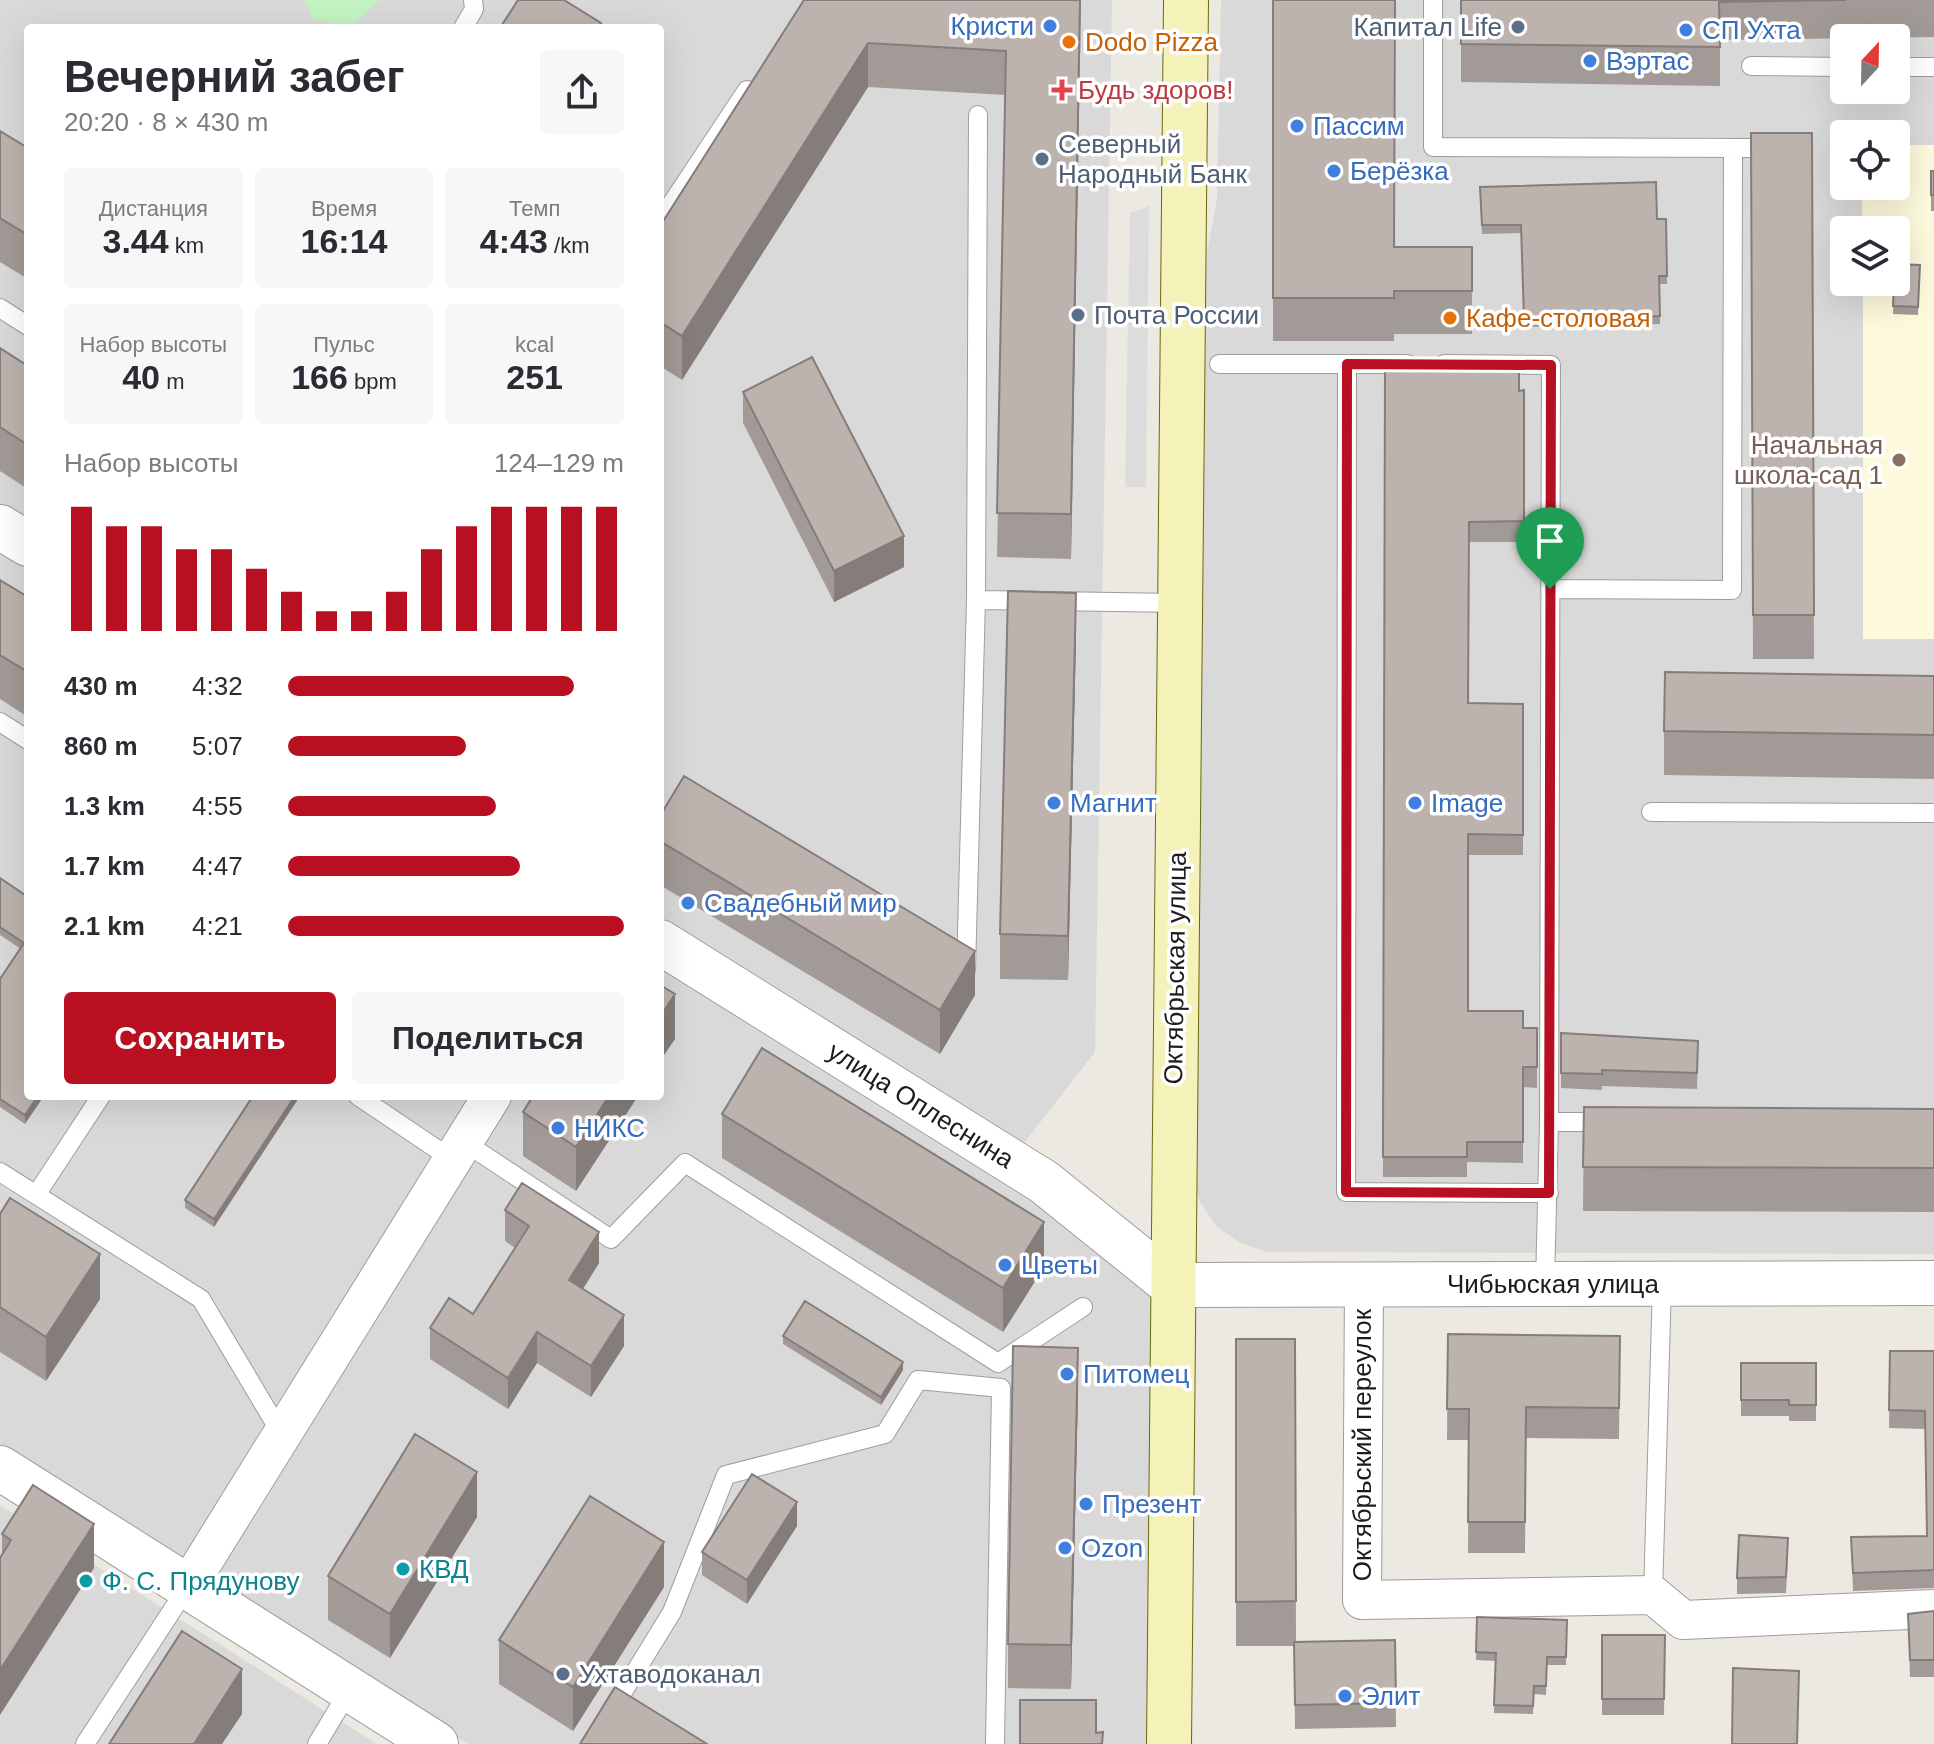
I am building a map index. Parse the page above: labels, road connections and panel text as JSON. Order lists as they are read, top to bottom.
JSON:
{
  "streets": {
    "main road": ["Октябрьская улица"],
    "street": ["улица Оплеснина", "Чибьюская улица", "Октябрьский переулок"]
  },
  "crossings": [
    ["Октябрьская улица", "улица Оплеснина"],
    ["Октябрьская улица", "Чибьюская улица"],
    ["улица Оплеснина", "Чибьюская улица"],
    ["Чибьюская улица", "Октябрьский переулок"]
  ],
  "places": {
    "other": [
      "Кристи",
      "Капитал Life",
      "СП Ухта",
      "Dodo Pizza",
      "Вэртас",
      "Пассим",
      "Северный Народный Банк",
      "Берёзка",
      "Почта России",
      "Кафе-столовая",
      "Начальная школа-сад 1",
      "Магнит",
      "Image",
      "Свадебный мир",
      "НИКС",
      "Цветы",
      "Питомец",
      "Презент",
      "Ozon",
      "КВД",
      "Ф. С. Прядунову",
      "Ухтаводоканал",
      "Элит"
    ],
    "health": ["Будь здоров!"]
  },
  "north": "top",
  "page": {
    "heading": ["Вечерний забег", "20:20 · 8 × 430 m"],
    "stats": [
      ["Дистанция", "3.44 km"],
      ["Время", "16:14"],
      ["Темп", "4:43 /km"],
      ["Набор высоты", "40 m"],
      ["Пульс", "166 bpm"],
      ["kcal", "251"]
    ],
    "chart": ["Набор высоты", "124–129 m"],
    "list": [
      {
        "name": "430 m",
        "note": "4:32"
      },
      {
        "name": "860 m",
        "note": "5:07"
      },
      {
        "name": "1.3 km",
        "note": "4:55"
      },
      {
        "name": "1.7 km",
        "note": "4:47"
      },
      {
        "name": "2.1 km",
        "note": "4:21"
      }
    ],
    "buttons": ["Сохранить", "Поделиться"]
  }
}
